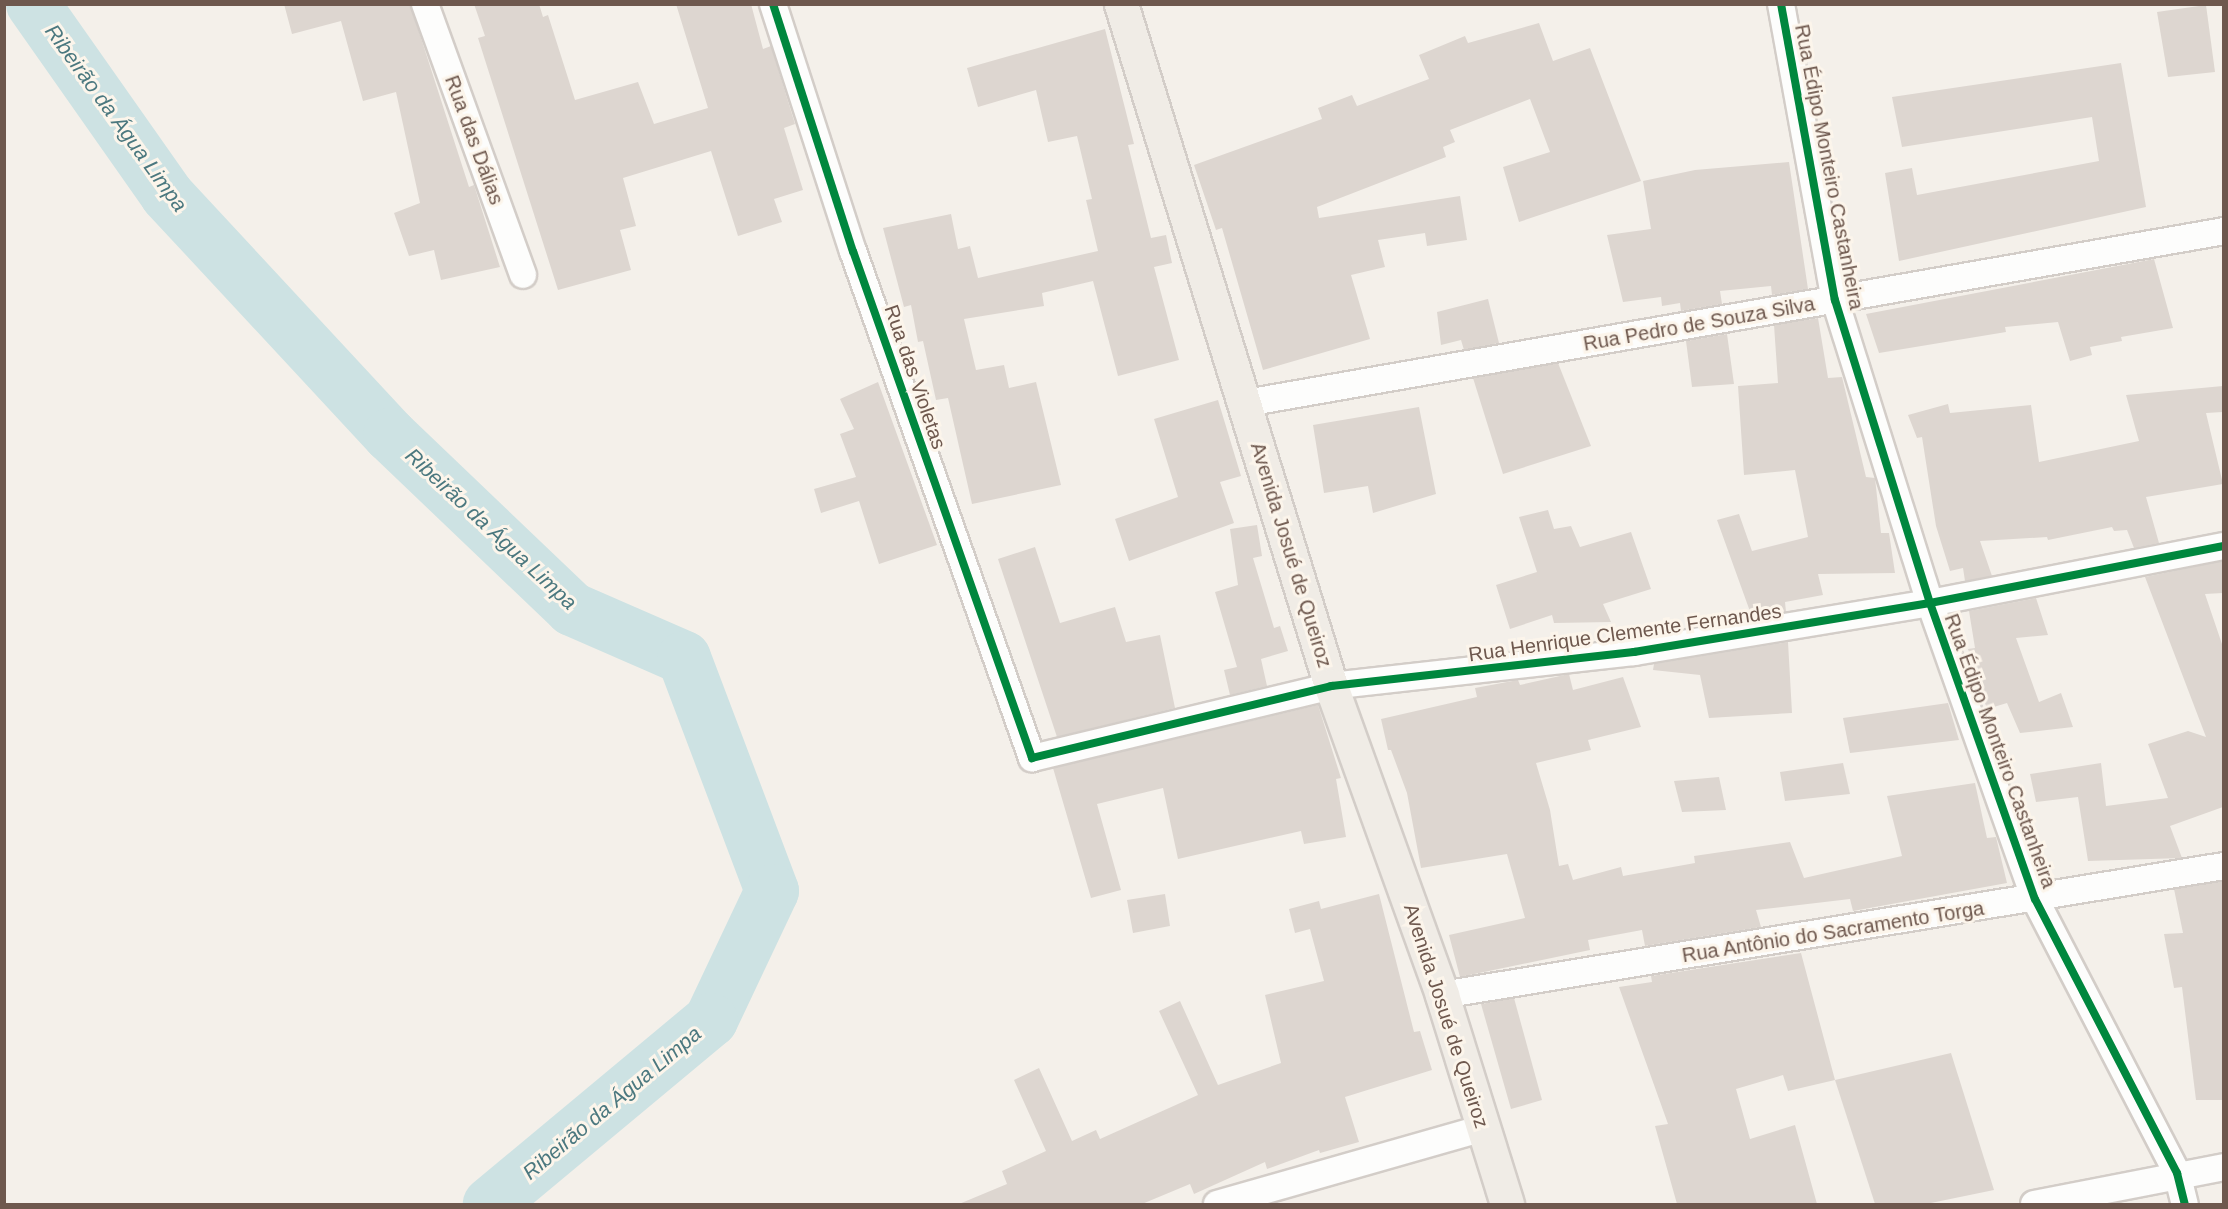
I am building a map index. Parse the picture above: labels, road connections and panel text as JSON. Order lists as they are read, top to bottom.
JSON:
{
  "streets": {
    "main road": ["Avenida Josué de Queiroz"],
    "street": [
      "Rua das Dálias",
      "Rua Édipo Monteiro Castanheira",
      "Rua Pedro de Souza Silva",
      "Rua das Violetas",
      "Rua Henrique Clemente Fernandes",
      "Rua Antônio do Sacramento Torga"
    ]
  },
  "crossings": [
    ["Rua Édipo Monteiro Castanheira", "Rua Pedro de Souza Silva"],
    ["Rua Édipo Monteiro Castanheira", "Rua Henrique Clemente Fernandes"],
    ["Rua Édipo Monteiro Castanheira", "Rua Antônio do Sacramento Torga"],
    ["Rua Pedro de Souza Silva", "Avenida Josué de Queiroz"],
    ["Rua das Violetas", "Rua Henrique Clemente Fernandes"],
    ["Avenida Josué de Queiroz", "Rua Henrique Clemente Fernandes"],
    ["Avenida Josué de Queiroz", "Rua Antônio do Sacramento Torga"]
  ],
  "water": ["Ribeirão da Água Limpa"]
}
